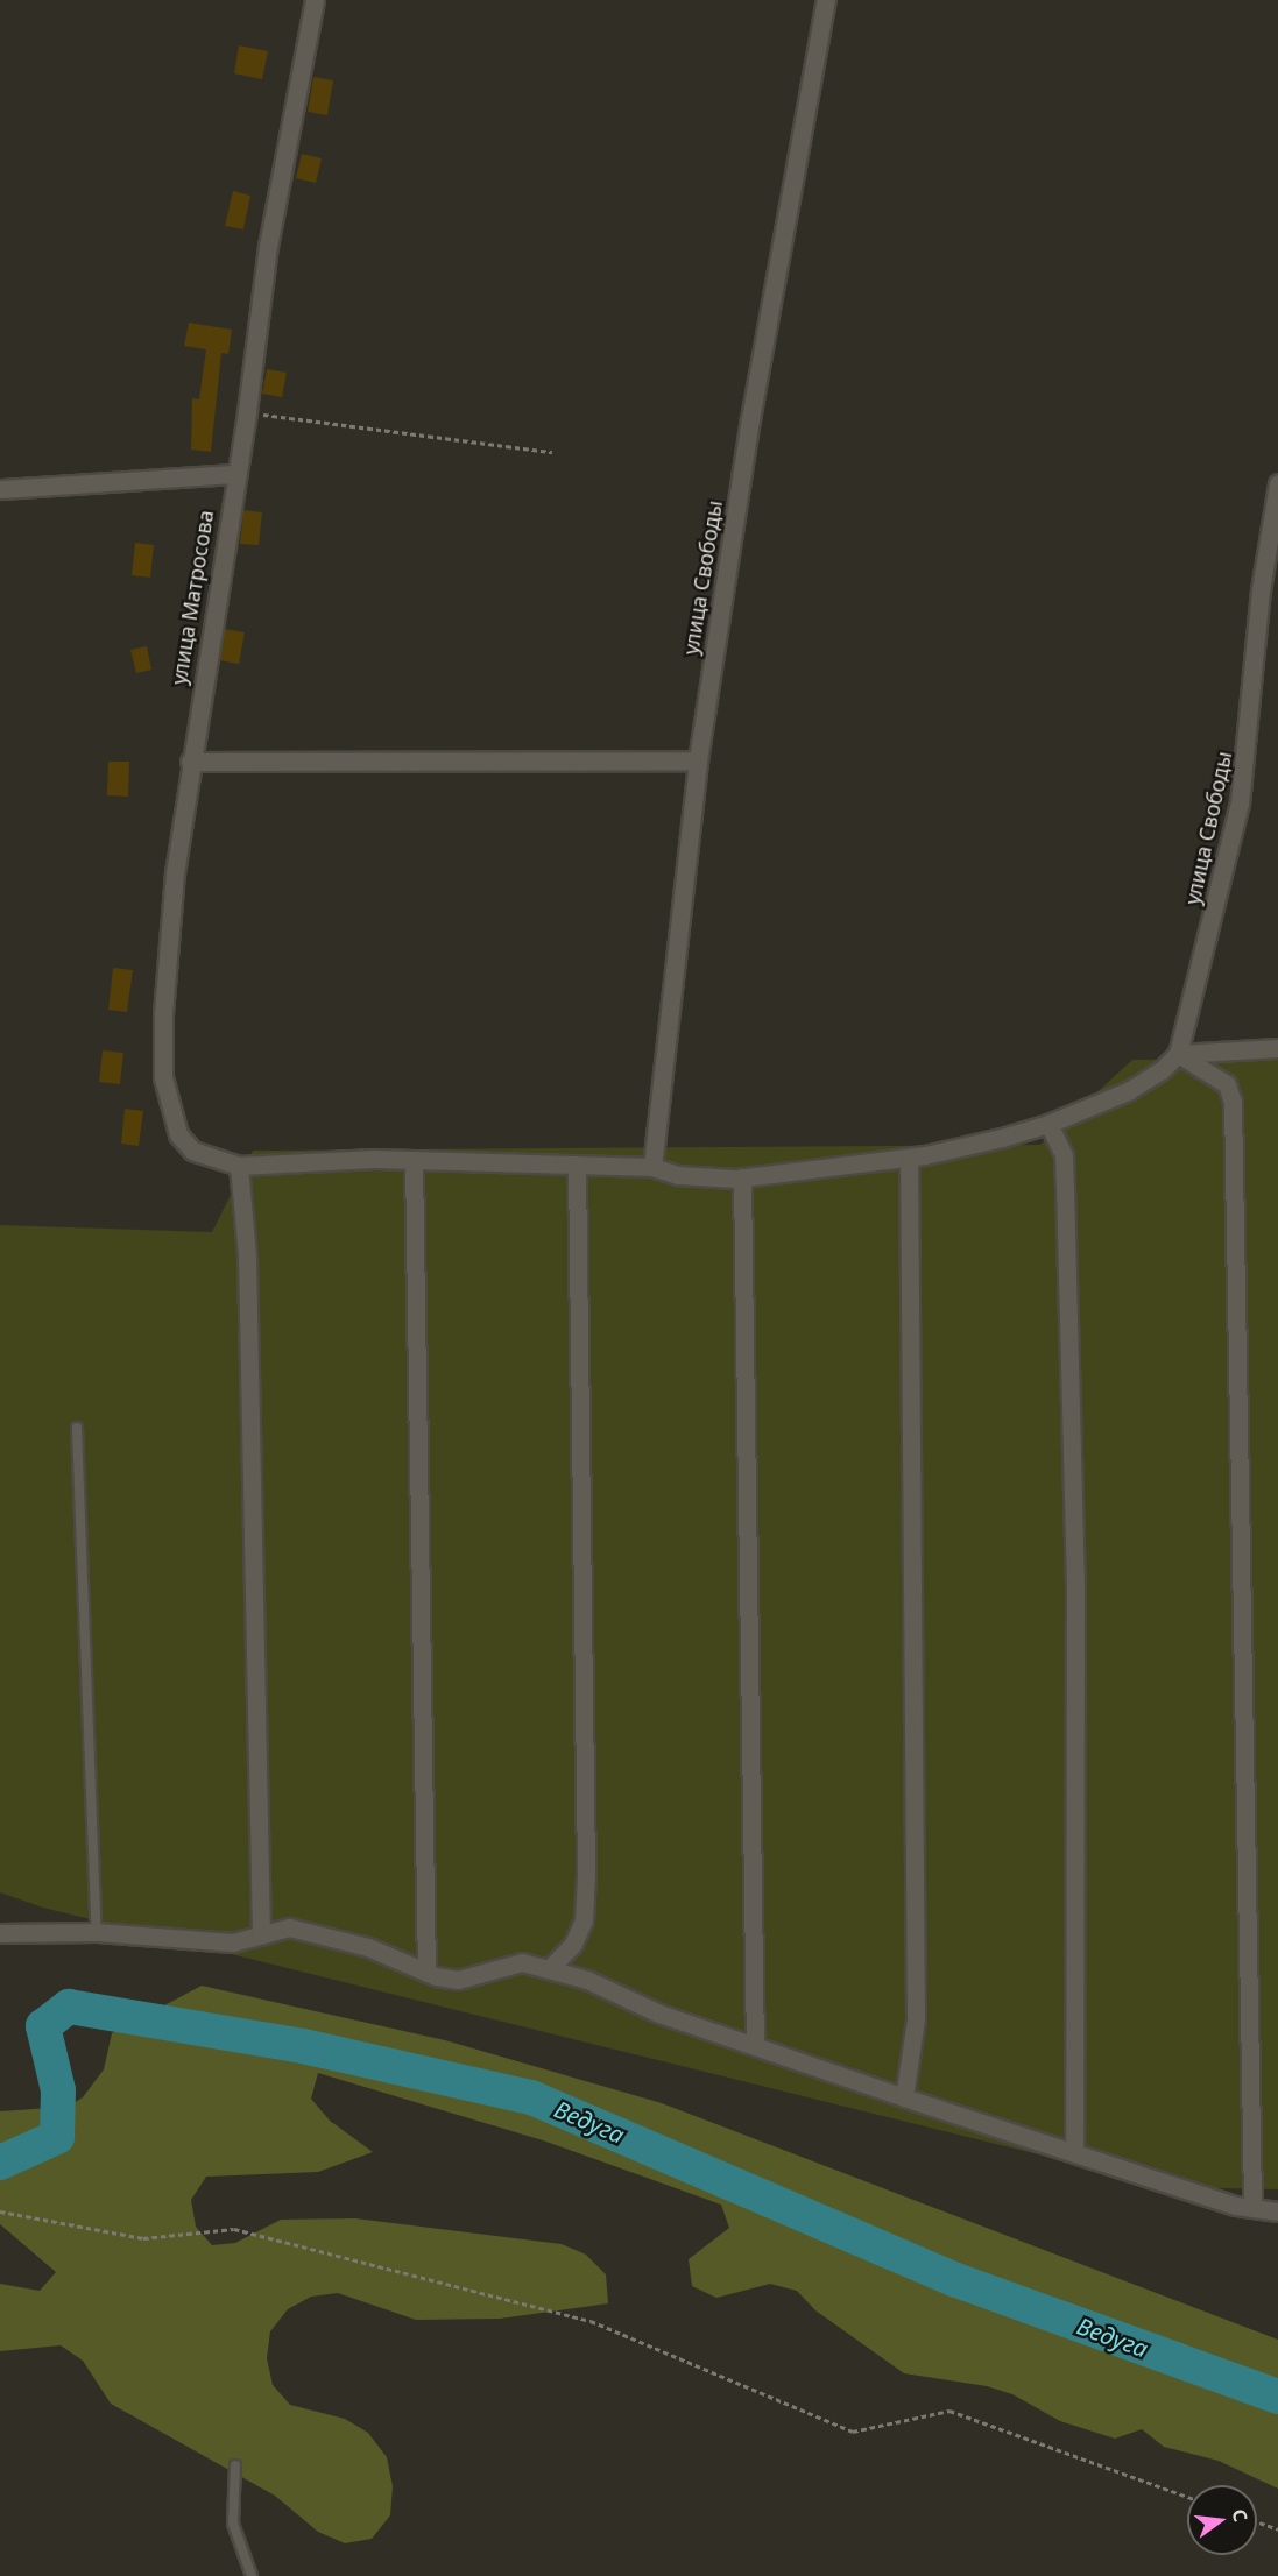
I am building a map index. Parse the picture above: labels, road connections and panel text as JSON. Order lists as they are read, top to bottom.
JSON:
{
  "streets": {
    "street": ["улица Свободы", "улица Матросова"]
  },
  "crossings": [
    ["улица Свободы", "улица Матросова"]
  ],
  "water": ["Ведуга"],
  "north": "right"
}
